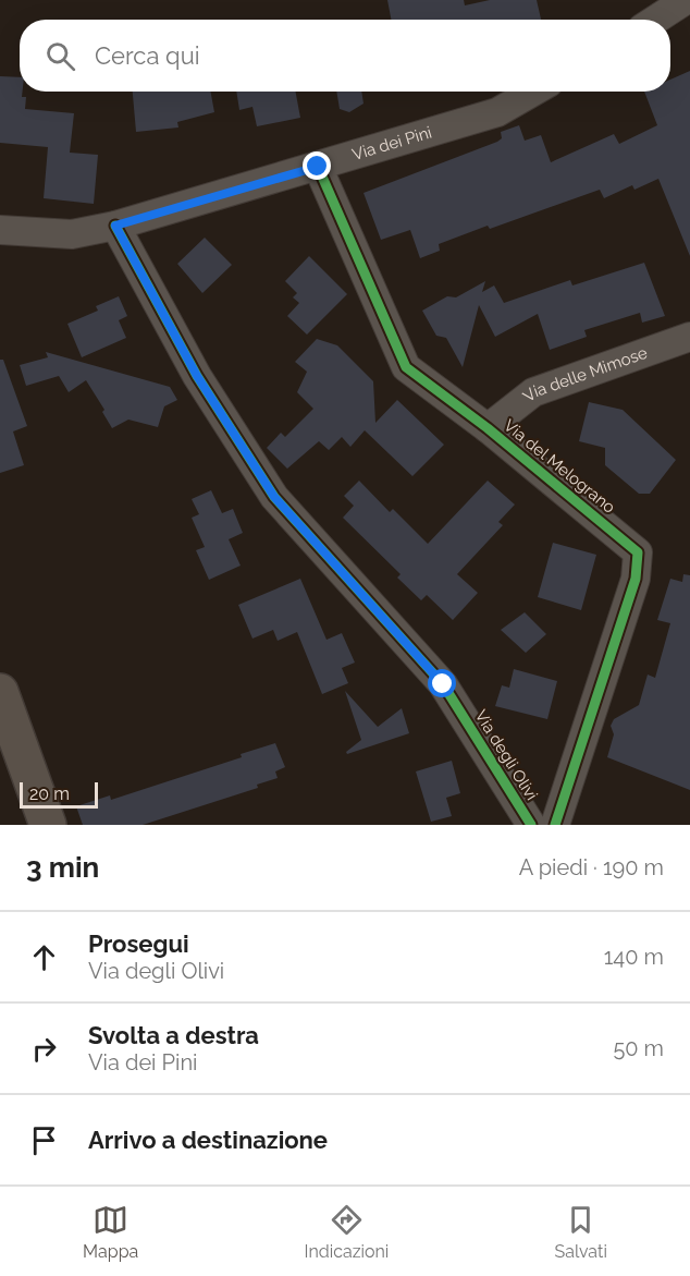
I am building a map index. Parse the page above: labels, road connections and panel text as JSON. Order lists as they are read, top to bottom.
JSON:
{
  "streets": {
    "street": [
      "Via dei Pini",
      "Via delle Mimose",
      "Via del Melograno",
      "Via degli Olivi"
    ]
  },
  "crossings": [
    ["Via dei Pini", "Via del Melograno"],
    ["Via dei Pini", "Via degli Olivi"],
    ["Via delle Mimose", "Via del Melograno"]
  ],
  "scale_bar": "20 m",
  "page": {
    "search": "Cerca qui",
    "scale": "20 m",
    "heading": ["3 min", "A piedi · 190 m"],
    "list": [
      ["Prosegui", "Via degli Olivi", "140 m"],
      ["Svolta a destra", "Via dei Pini", "50 m"],
      "Arrivo a destinazione"
    ],
    "nav": ["Mappa", "Indicazioni", "Salvati"]
  }
}
